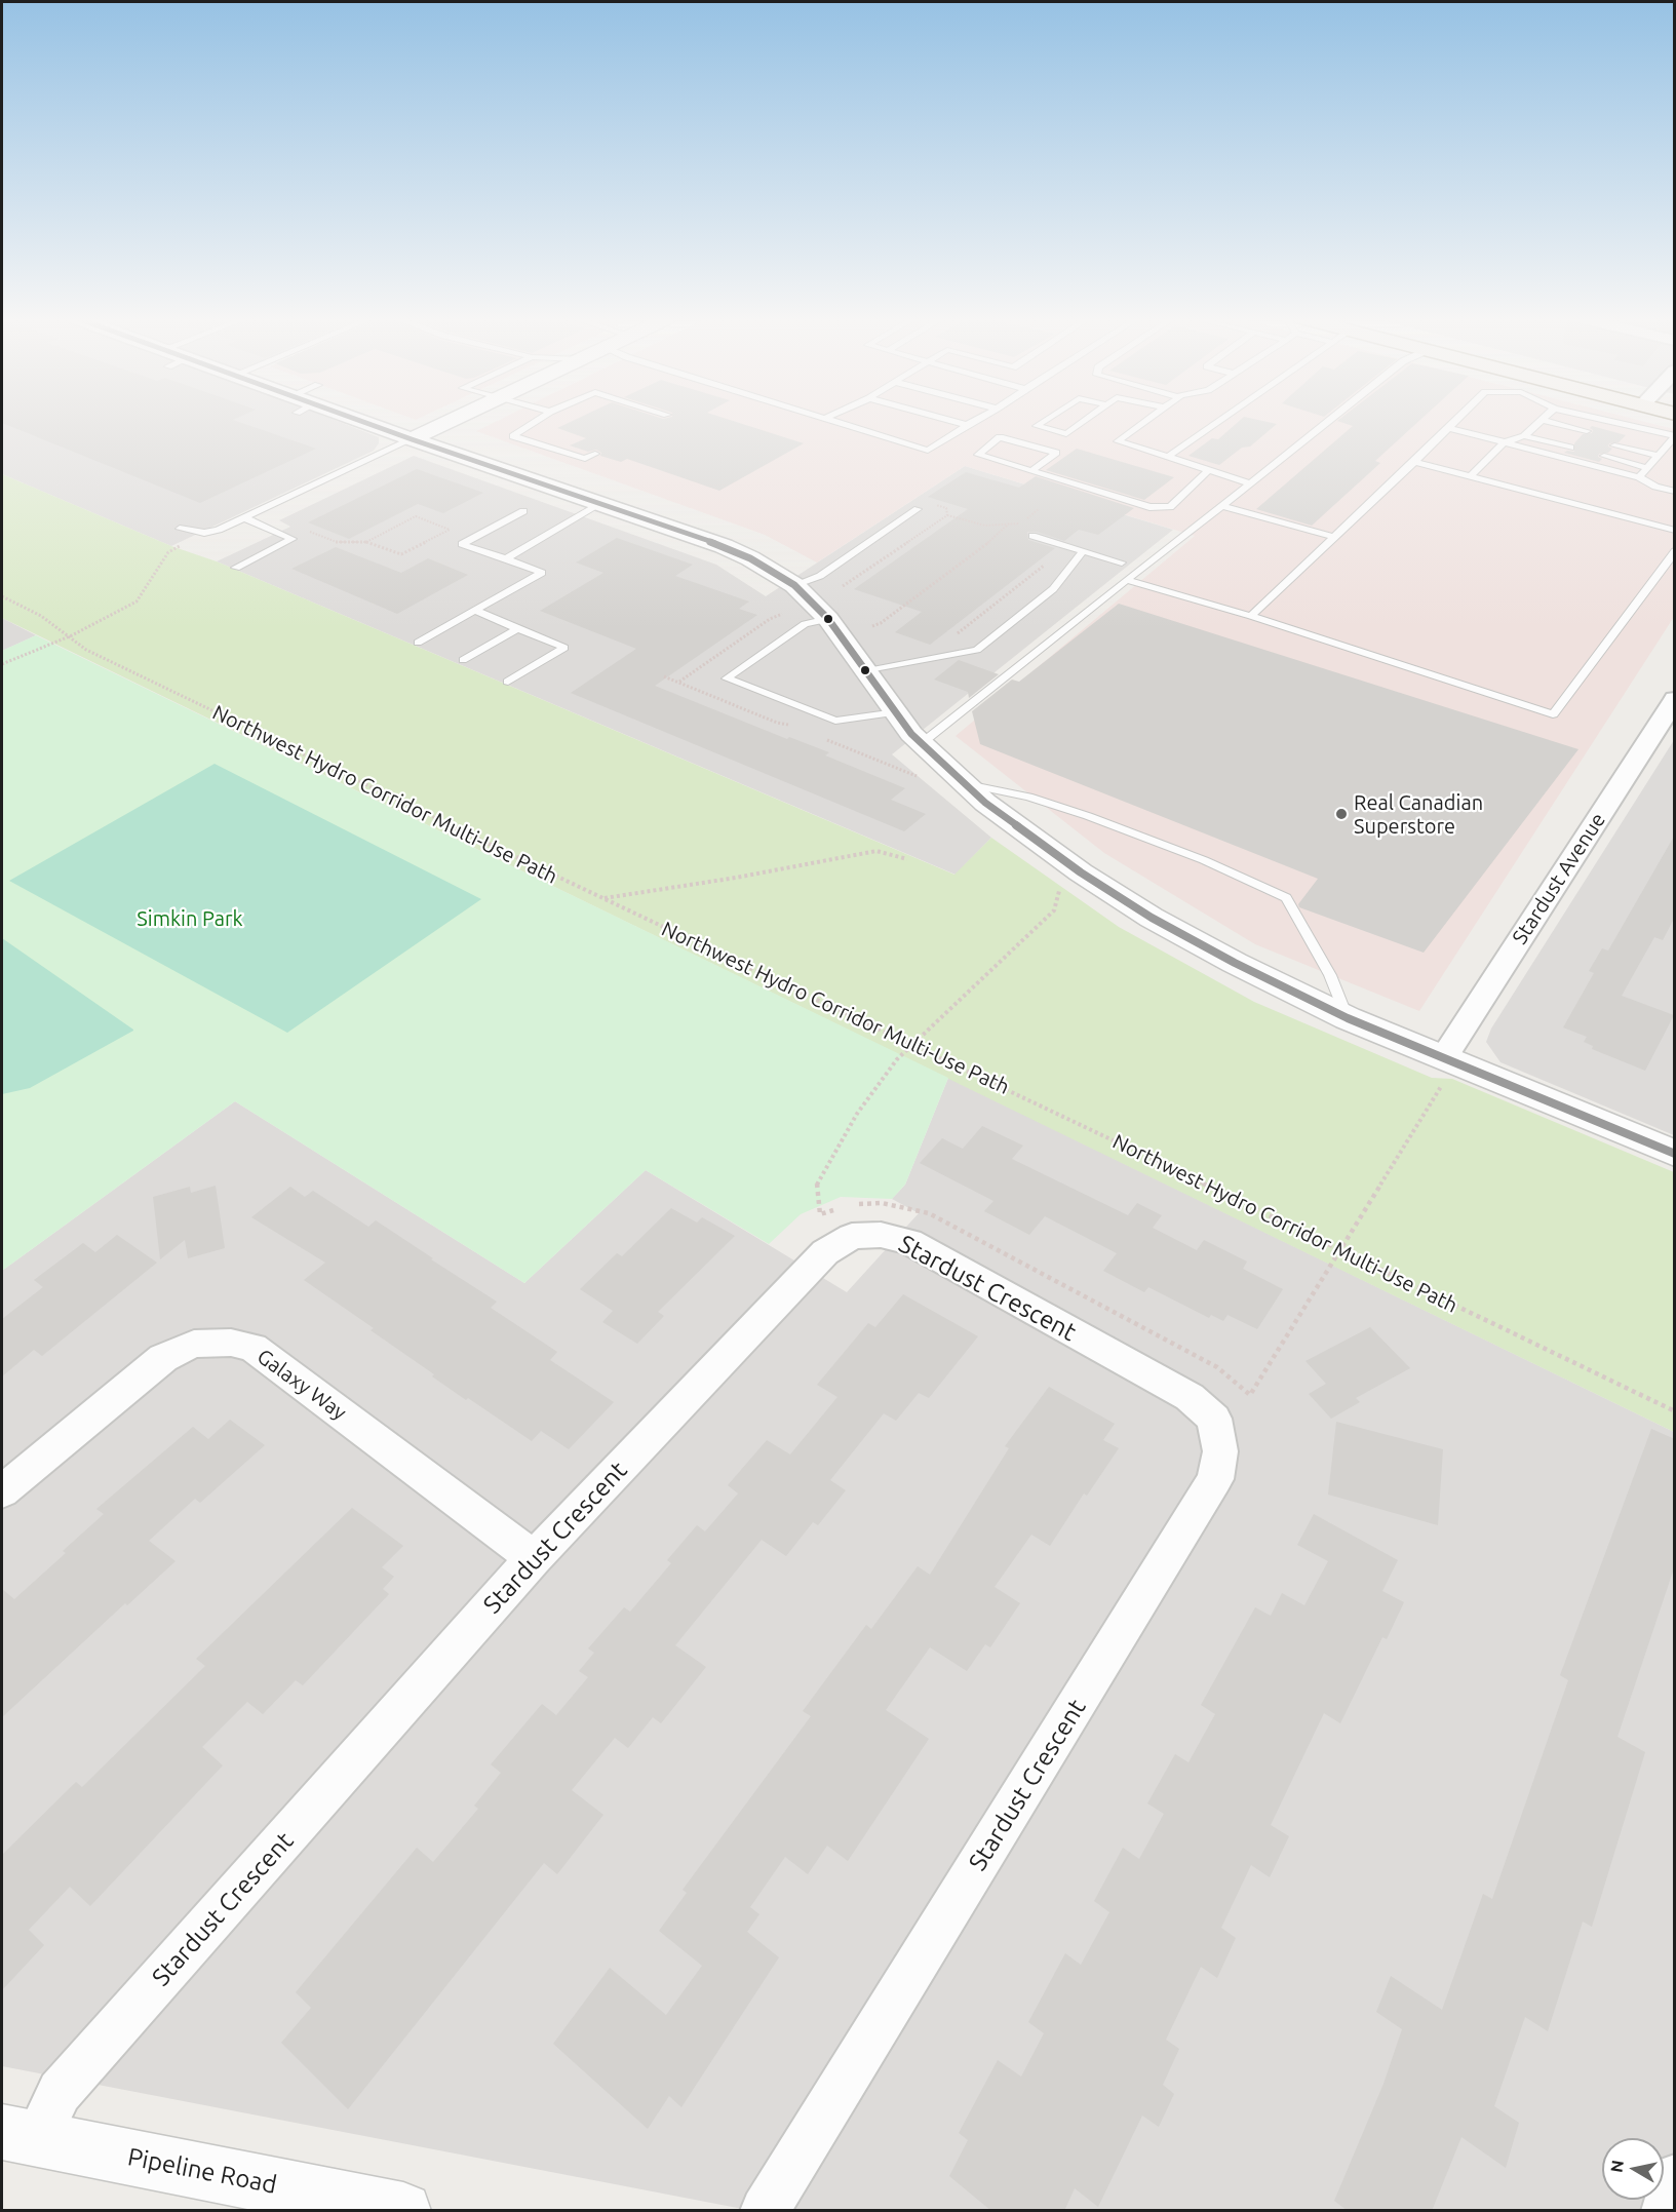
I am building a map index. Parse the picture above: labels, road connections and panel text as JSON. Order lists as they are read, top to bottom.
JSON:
{
  "streets": {
    "street": [
      "Stardust Avenue",
      "Stardust Crescent",
      "Galaxy Way",
      "Pipeline Road"
    ],
    "path": ["Northwest Hydro Corridor Multi-Use Path"]
  },
  "crossings": [
    ["Stardust Crescent", "Galaxy Way"],
    ["Stardust Crescent", "Pipeline Road"]
  ],
  "parks": ["Simkin Park"],
  "places": ["Real Canadian Superstore"],
  "north": "left"
}
